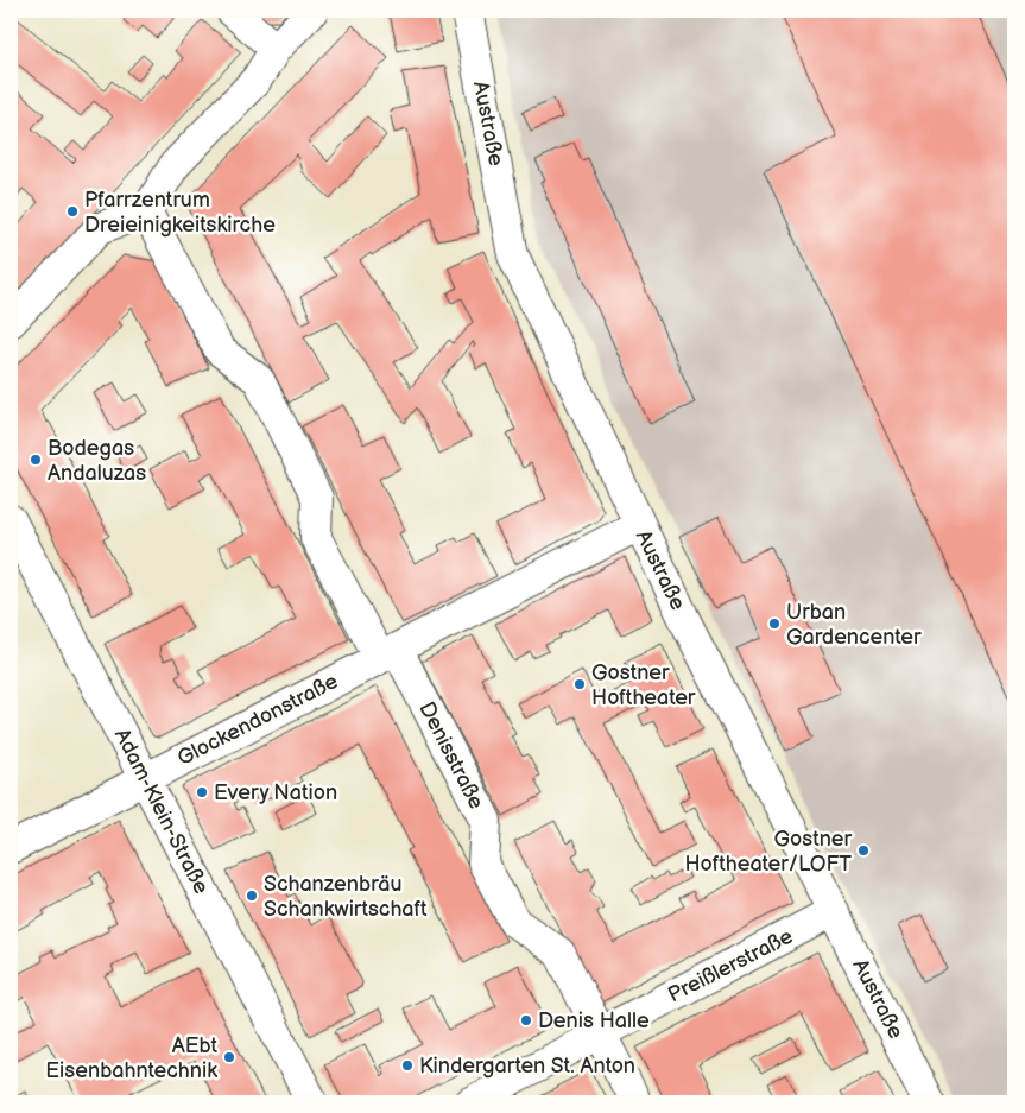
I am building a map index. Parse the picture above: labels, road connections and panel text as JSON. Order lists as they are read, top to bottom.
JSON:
{
  "streets": {
    "street": [
      "Austraße",
      "Glockendonstraße",
      "Denisstraße",
      "Adam-Klein-Straße",
      "Preißlerstraße"
    ]
  },
  "crossings": [
    ["Austraße", "Glockendonstraße"],
    ["Austraße", "Preißlerstraße"],
    ["Glockendonstraße", "Denisstraße"],
    ["Glockendonstraße", "Adam-Klein-Straße"],
    ["Denisstraße", "Preißlerstraße"]
  ],
  "places": [
    "Pfarrzentrum Dreieinigkeitskirche",
    "Bodegas Andaluzas",
    "Urban Gardencenter",
    "Gostner Hoftheater",
    "Every Nation",
    "Gostner Hoftheater/LOFT",
    "Schanzenbräu Schankwirtschaft",
    "Denis Halle",
    "AEbt Eisenbahntechnik",
    "Kindergarten St. Anton"
  ]
}
